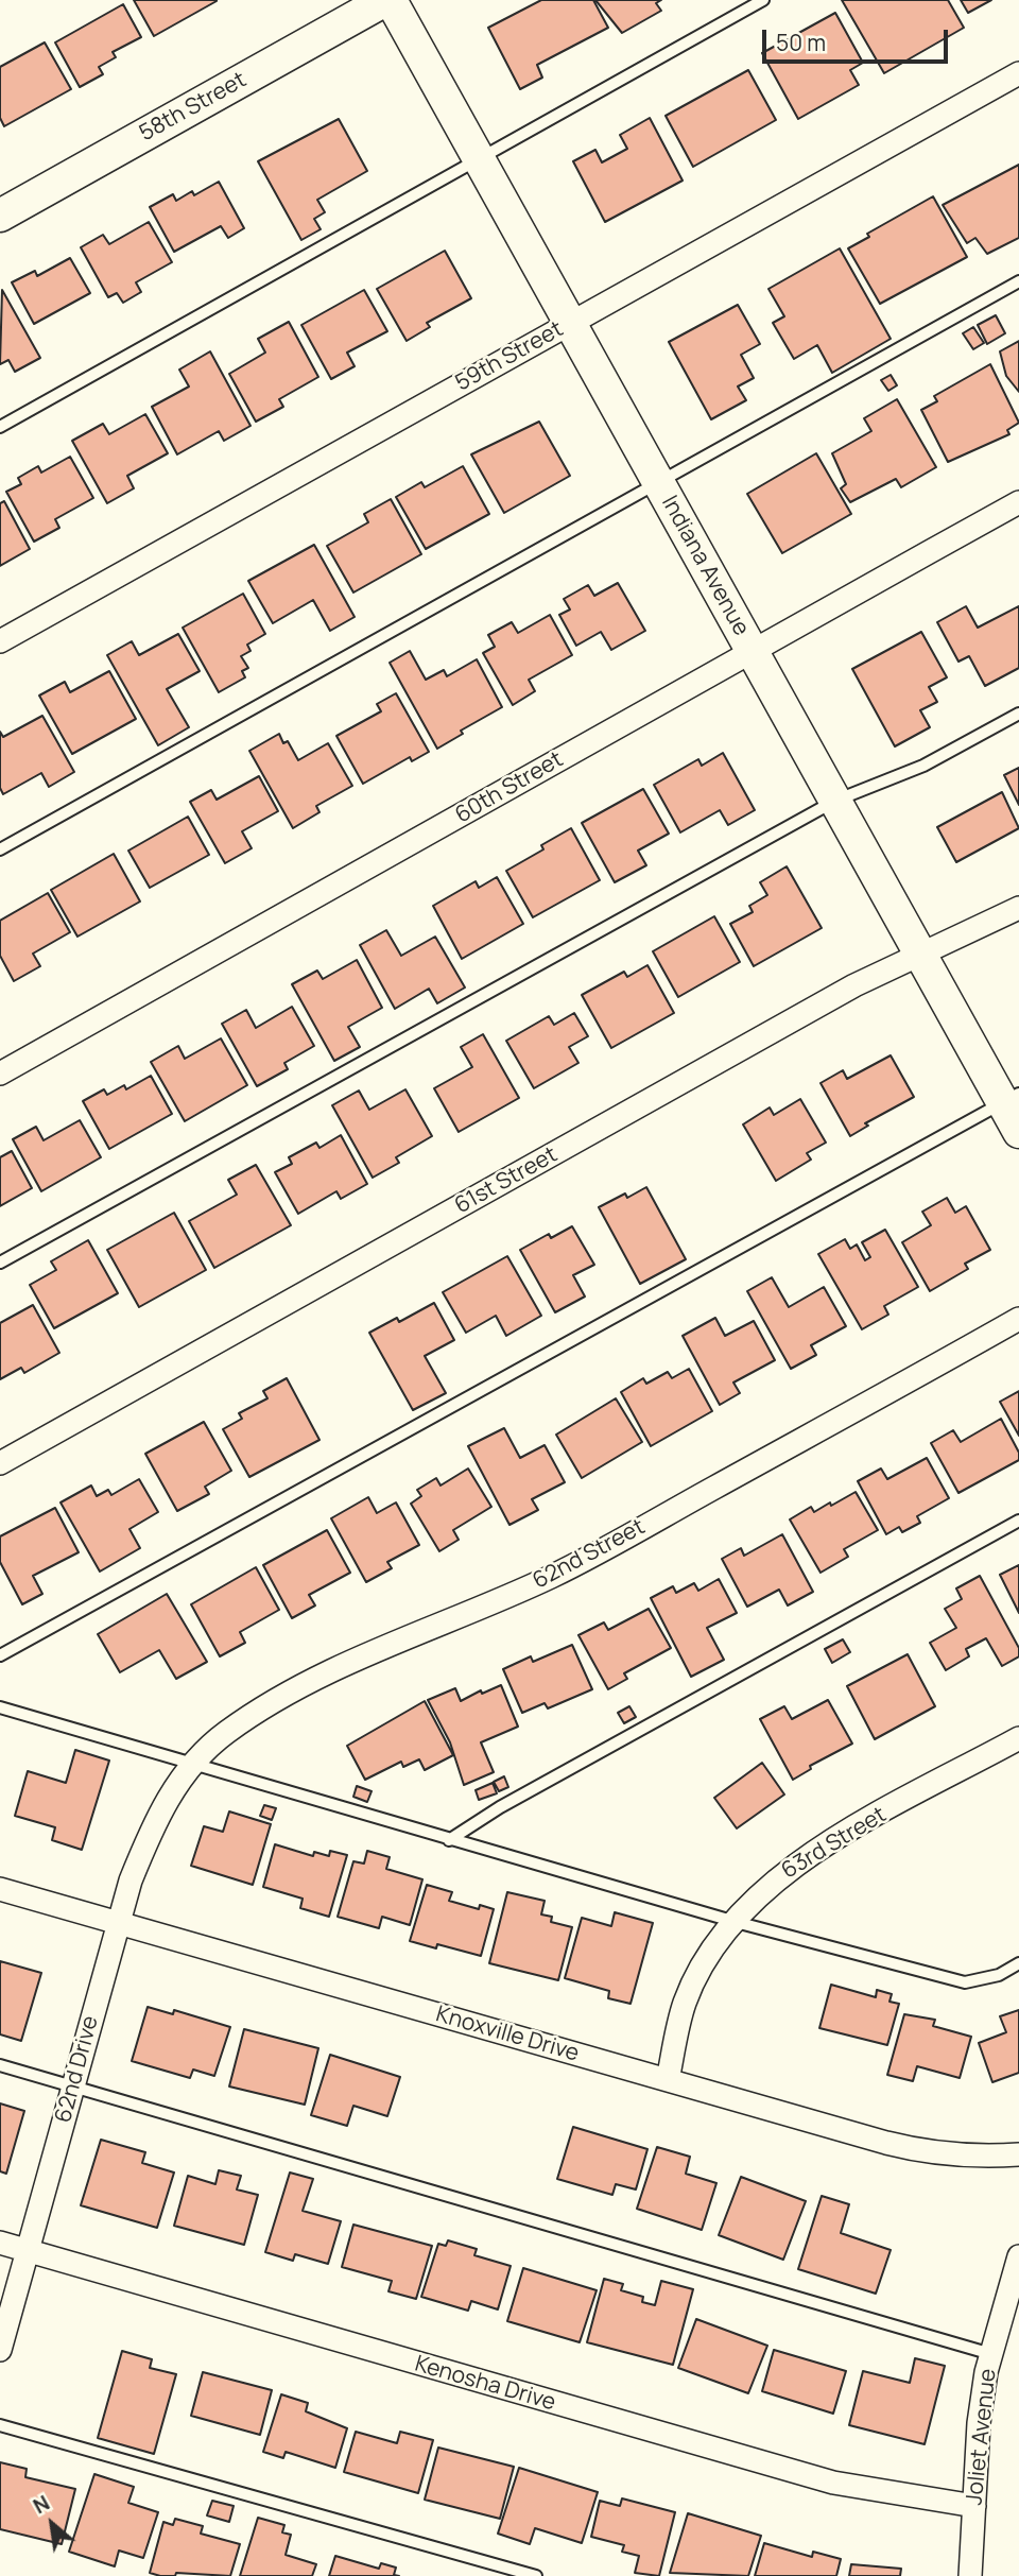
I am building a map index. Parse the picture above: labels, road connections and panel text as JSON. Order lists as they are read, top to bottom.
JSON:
{
  "streets": {
    "main road": ["58th Street", "Indiana Avenue"],
    "street": [
      "59th Street",
      "60th Street",
      "61st Street",
      "62nd Street",
      "63rd Street",
      "Knoxville Drive",
      "62nd Drive",
      "Kenosha Drive",
      "Joliet Avenue"
    ]
  },
  "crossings": [
    ["58th Street", "Indiana Avenue"],
    ["59th Street", "Indiana Avenue"],
    ["Indiana Avenue", "60th Street"],
    ["Indiana Avenue", "61st Street"],
    ["62nd Street", "62nd Drive"],
    ["63rd Street", "Knoxville Drive"],
    ["Knoxville Drive", "62nd Drive"],
    ["62nd Drive", "Kenosha Drive"],
    ["Kenosha Drive", "Joliet Avenue"]
  ],
  "scale_bar": "50 m",
  "north": "top left"
}
